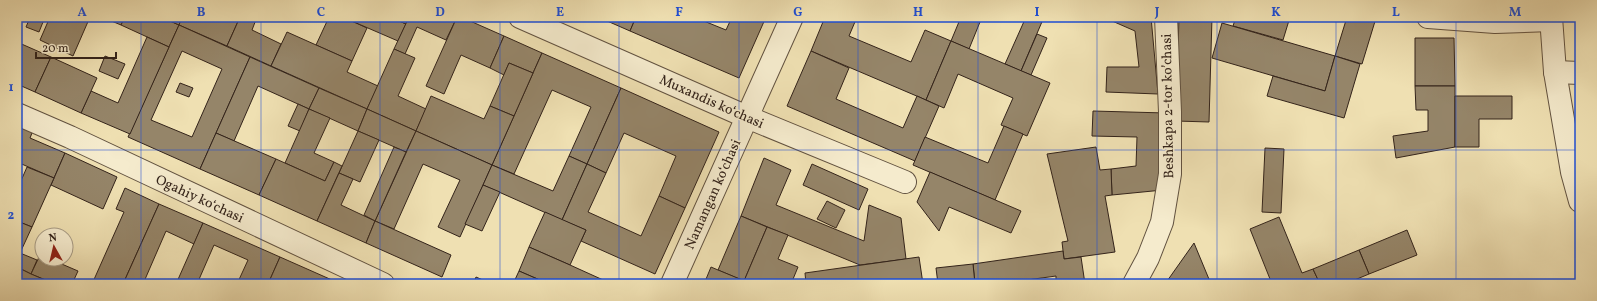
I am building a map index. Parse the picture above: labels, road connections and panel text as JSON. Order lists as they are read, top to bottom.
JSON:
{
  "streets": {
    "street": [
      "Muxandis koʻchasi",
      "Beshkapa 2-tor koʼchasi",
      "Namangan koʻchasi",
      "Ogahiy koʻchasi"
    ]
  },
  "crossings": [
    ["Muxandis koʻchasi", "Namangan koʻchasi"]
  ],
  "scale_bar": "20 m",
  "north": "top",
  "grid": {
    "columns": [
      "A",
      "B",
      "C",
      "D",
      "E",
      "F",
      "G",
      "H",
      "I",
      "J",
      "K",
      "L",
      "M"
    ],
    "rows": ["1", "2"]
  }
}
